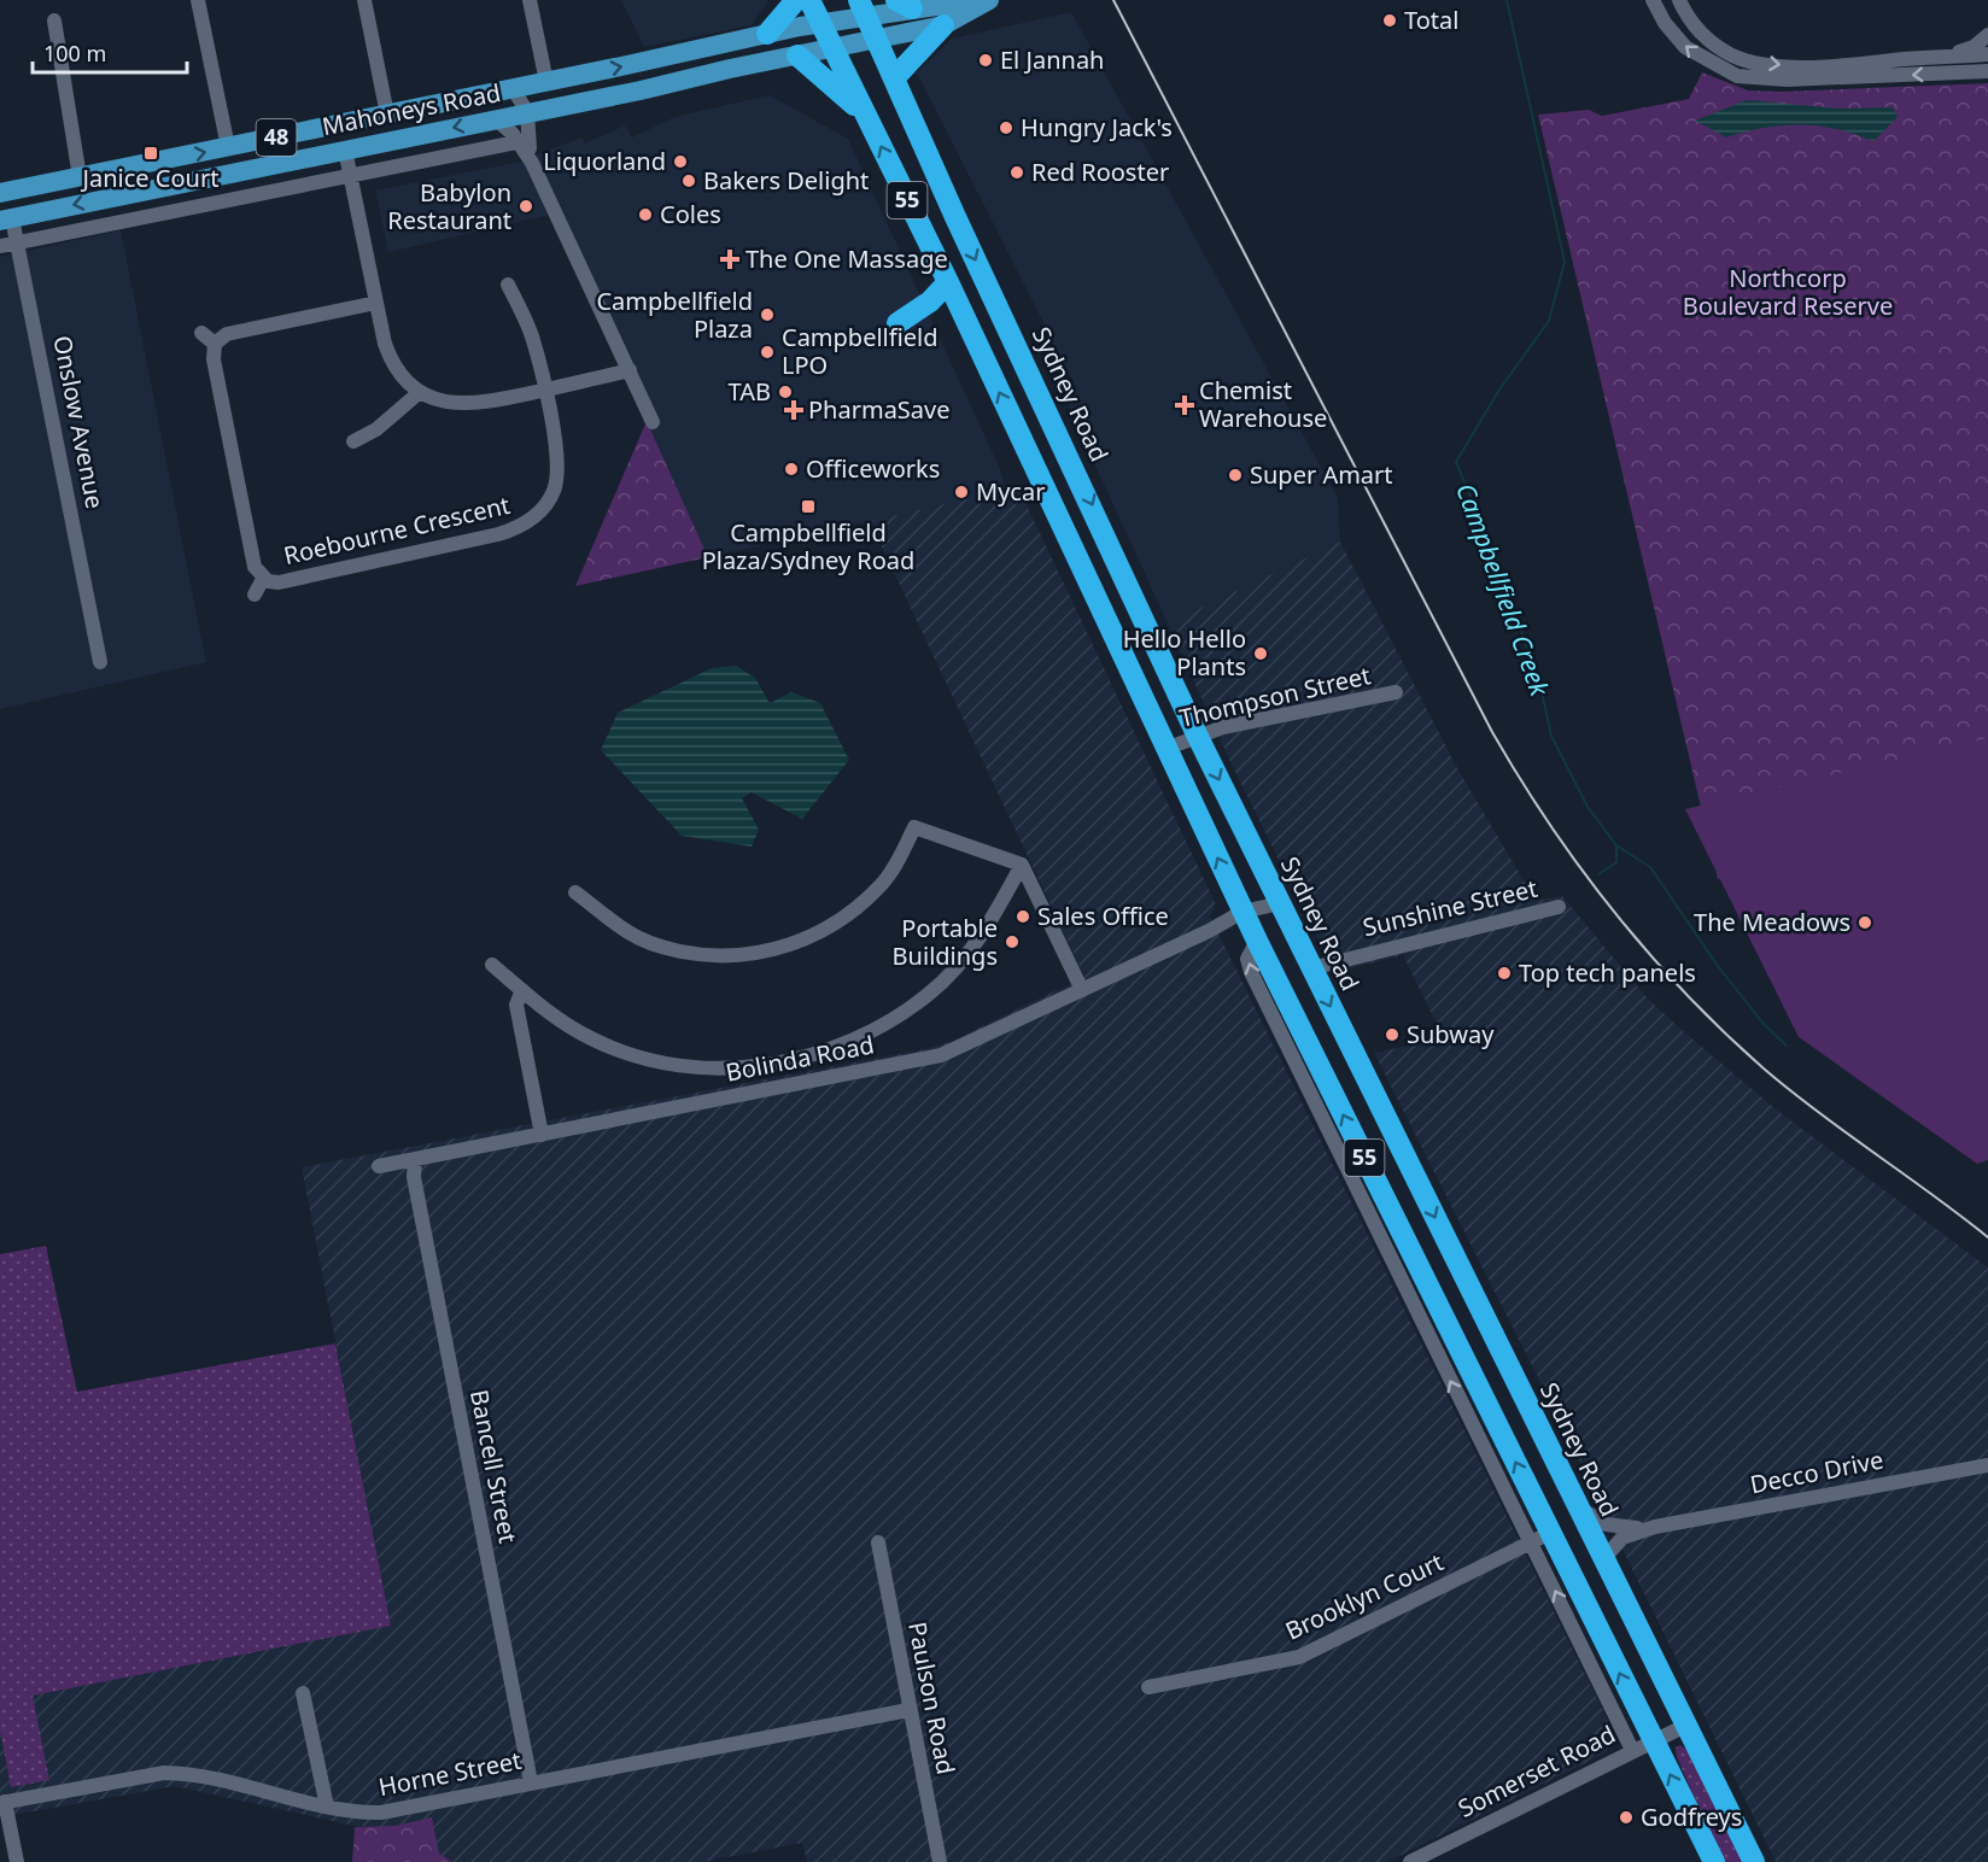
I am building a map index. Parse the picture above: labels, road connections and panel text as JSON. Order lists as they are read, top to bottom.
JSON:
{
  "streets": {
    "highway": ["55", "Sydney Road"],
    "main road": ["Mahoneys Road", "48", "Onslow Avenue"],
    "street": [
      "Roebourne Crescent",
      "Thompson Street",
      "Sunshine Street",
      "Bolinda Road",
      "Bancell Street",
      "Decco Drive",
      "Brooklyn Court",
      "Paulson Road",
      "Somerset Road",
      "Horne Street"
    ]
  },
  "crossings": [
    ["Mahoneys Road", "48"],
    ["Mahoneys Road", "55"],
    ["Mahoneys Road", "Onslow Avenue"],
    ["48", "55"],
    ["48", "Sydney Road"],
    ["55", "Thompson Street"],
    ["55", "Bolinda Road"],
    ["55", "Brooklyn Court"],
    ["55", "Somerset Road"],
    ["Sydney Road", "Thompson Street"],
    ["Sydney Road", "Sunshine Street"],
    ["Sydney Road", "Bolinda Road"],
    ["Sydney Road", "Decco Drive"],
    ["Sydney Road", "Somerset Road"],
    ["Bolinda Road", "Bancell Street"],
    ["Bancell Street", "Horne Street"],
    ["Paulson Road", "Horne Street"]
  ],
  "water": ["Campbellfield Creek"],
  "parks": ["Northcorp Boulevard Reserve"],
  "places": {
    "other": [
      "Total",
      "El Jannah",
      "Hungry Jack's",
      "Liquorland",
      "Red Rooster",
      "Bakers Delight",
      "Babylon Restaurant",
      "Coles",
      "Campbellfield Plaza",
      "Campbellfield LPO",
      "TAB",
      "Officeworks",
      "Super Amart",
      "Mycar",
      "Hello Hello Plants",
      "Sales Office",
      "The Meadows",
      "Portable Buildings",
      "Top tech panels",
      "Subway",
      "Godfreys"
    ],
    "transit": ["Janice Court", "Campbellfield Plaza/Sydney Road"],
    "health": ["The One Massage", "Chemist Warehouse", "PharmaSave"]
  },
  "scale_bar": "100 m"
}
